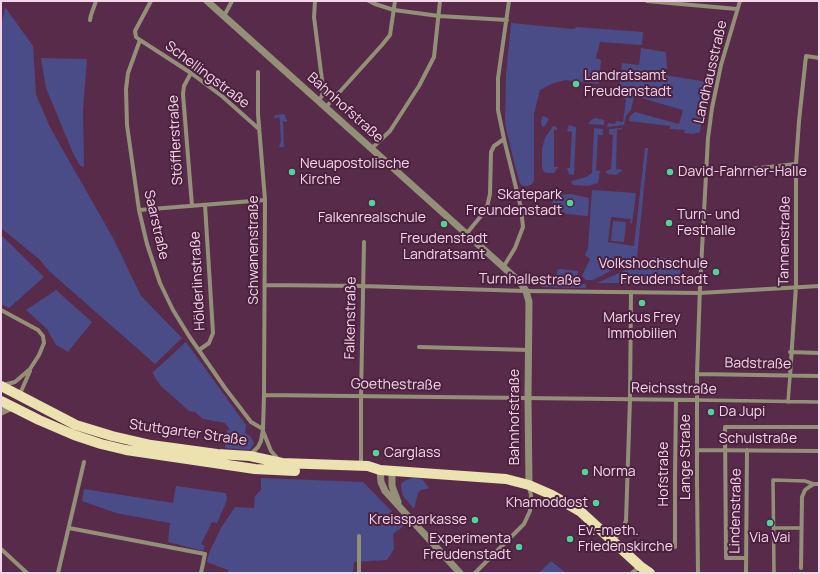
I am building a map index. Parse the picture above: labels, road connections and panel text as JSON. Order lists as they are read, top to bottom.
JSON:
{
  "streets": {
    "main road": ["Stuttgarter Straße"],
    "street": [
      "Landhausstraße",
      "Schellingstraße",
      "Bahnhofstraße",
      "Stöfflerstraße",
      "Saarstraße",
      "Tannenstraße",
      "Schwanenstraße",
      "Turnhallestraße",
      "Hölderlinstraße",
      "Falkenstraße",
      "Badstraße",
      "Goethestraße",
      "Reichsstraße",
      "Schulstraße",
      "Lange Straße",
      "Hofstraße",
      "Lindenstraße"
    ]
  },
  "crossings": [
    ["Landhausstraße", "Turnhallestraße"],
    ["Landhausstraße", "Lange Straße"],
    ["Schellingstraße", "Stöfflerstraße"],
    ["Schellingstraße", "Saarstraße"],
    ["Schellingstraße", "Schwanenstraße"],
    ["Bahnhofstraße", "Turnhallestraße"],
    ["Bahnhofstraße", "Goethestraße"],
    ["Bahnhofstraße", "Reichsstraße"],
    ["Bahnhofstraße", "Stuttgarter Straße"],
    ["Saarstraße", "Schwanenstraße"],
    ["Saarstraße", "Hölderlinstraße"],
    ["Tannenstraße", "Turnhallestraße"],
    ["Tannenstraße", "Badstraße"],
    ["Tannenstraße", "Reichsstraße"],
    ["Schwanenstraße", "Turnhallestraße"],
    ["Schwanenstraße", "Goethestraße"],
    ["Schwanenstraße", "Stuttgarter Straße"],
    ["Turnhallestraße", "Falkenstraße"],
    ["Turnhallestraße", "Lange Straße"],
    ["Falkenstraße", "Goethestraße"],
    ["Falkenstraße", "Stuttgarter Straße"],
    ["Badstraße", "Lange Straße"],
    ["Goethestraße", "Reichsstraße"],
    ["Reichsstraße", "Lange Straße"],
    ["Reichsstraße", "Hofstraße"],
    ["Schulstraße", "Lange Straße"],
    ["Schulstraße", "Lindenstraße"]
  ],
  "places": [
    "Landratsamt Freudenstadt",
    "Neuapostolische Kirche",
    "David-Fahrner-Halle",
    "Falkenrealschule",
    "Skatepark Freundenstadt",
    "Turn- und Festhalle",
    "Freudenstadt Landratsamt",
    "Volkshochschule Freudenstadt",
    "Markus Frey Immobilien",
    "Da Jupi",
    "Carglass",
    "Norma",
    "Khamoddost",
    "Kreissparkasse",
    "Via Vai",
    "Ev.-meth. Friedenskirche",
    "Experimenta Freudenstadt"
  ]
}
